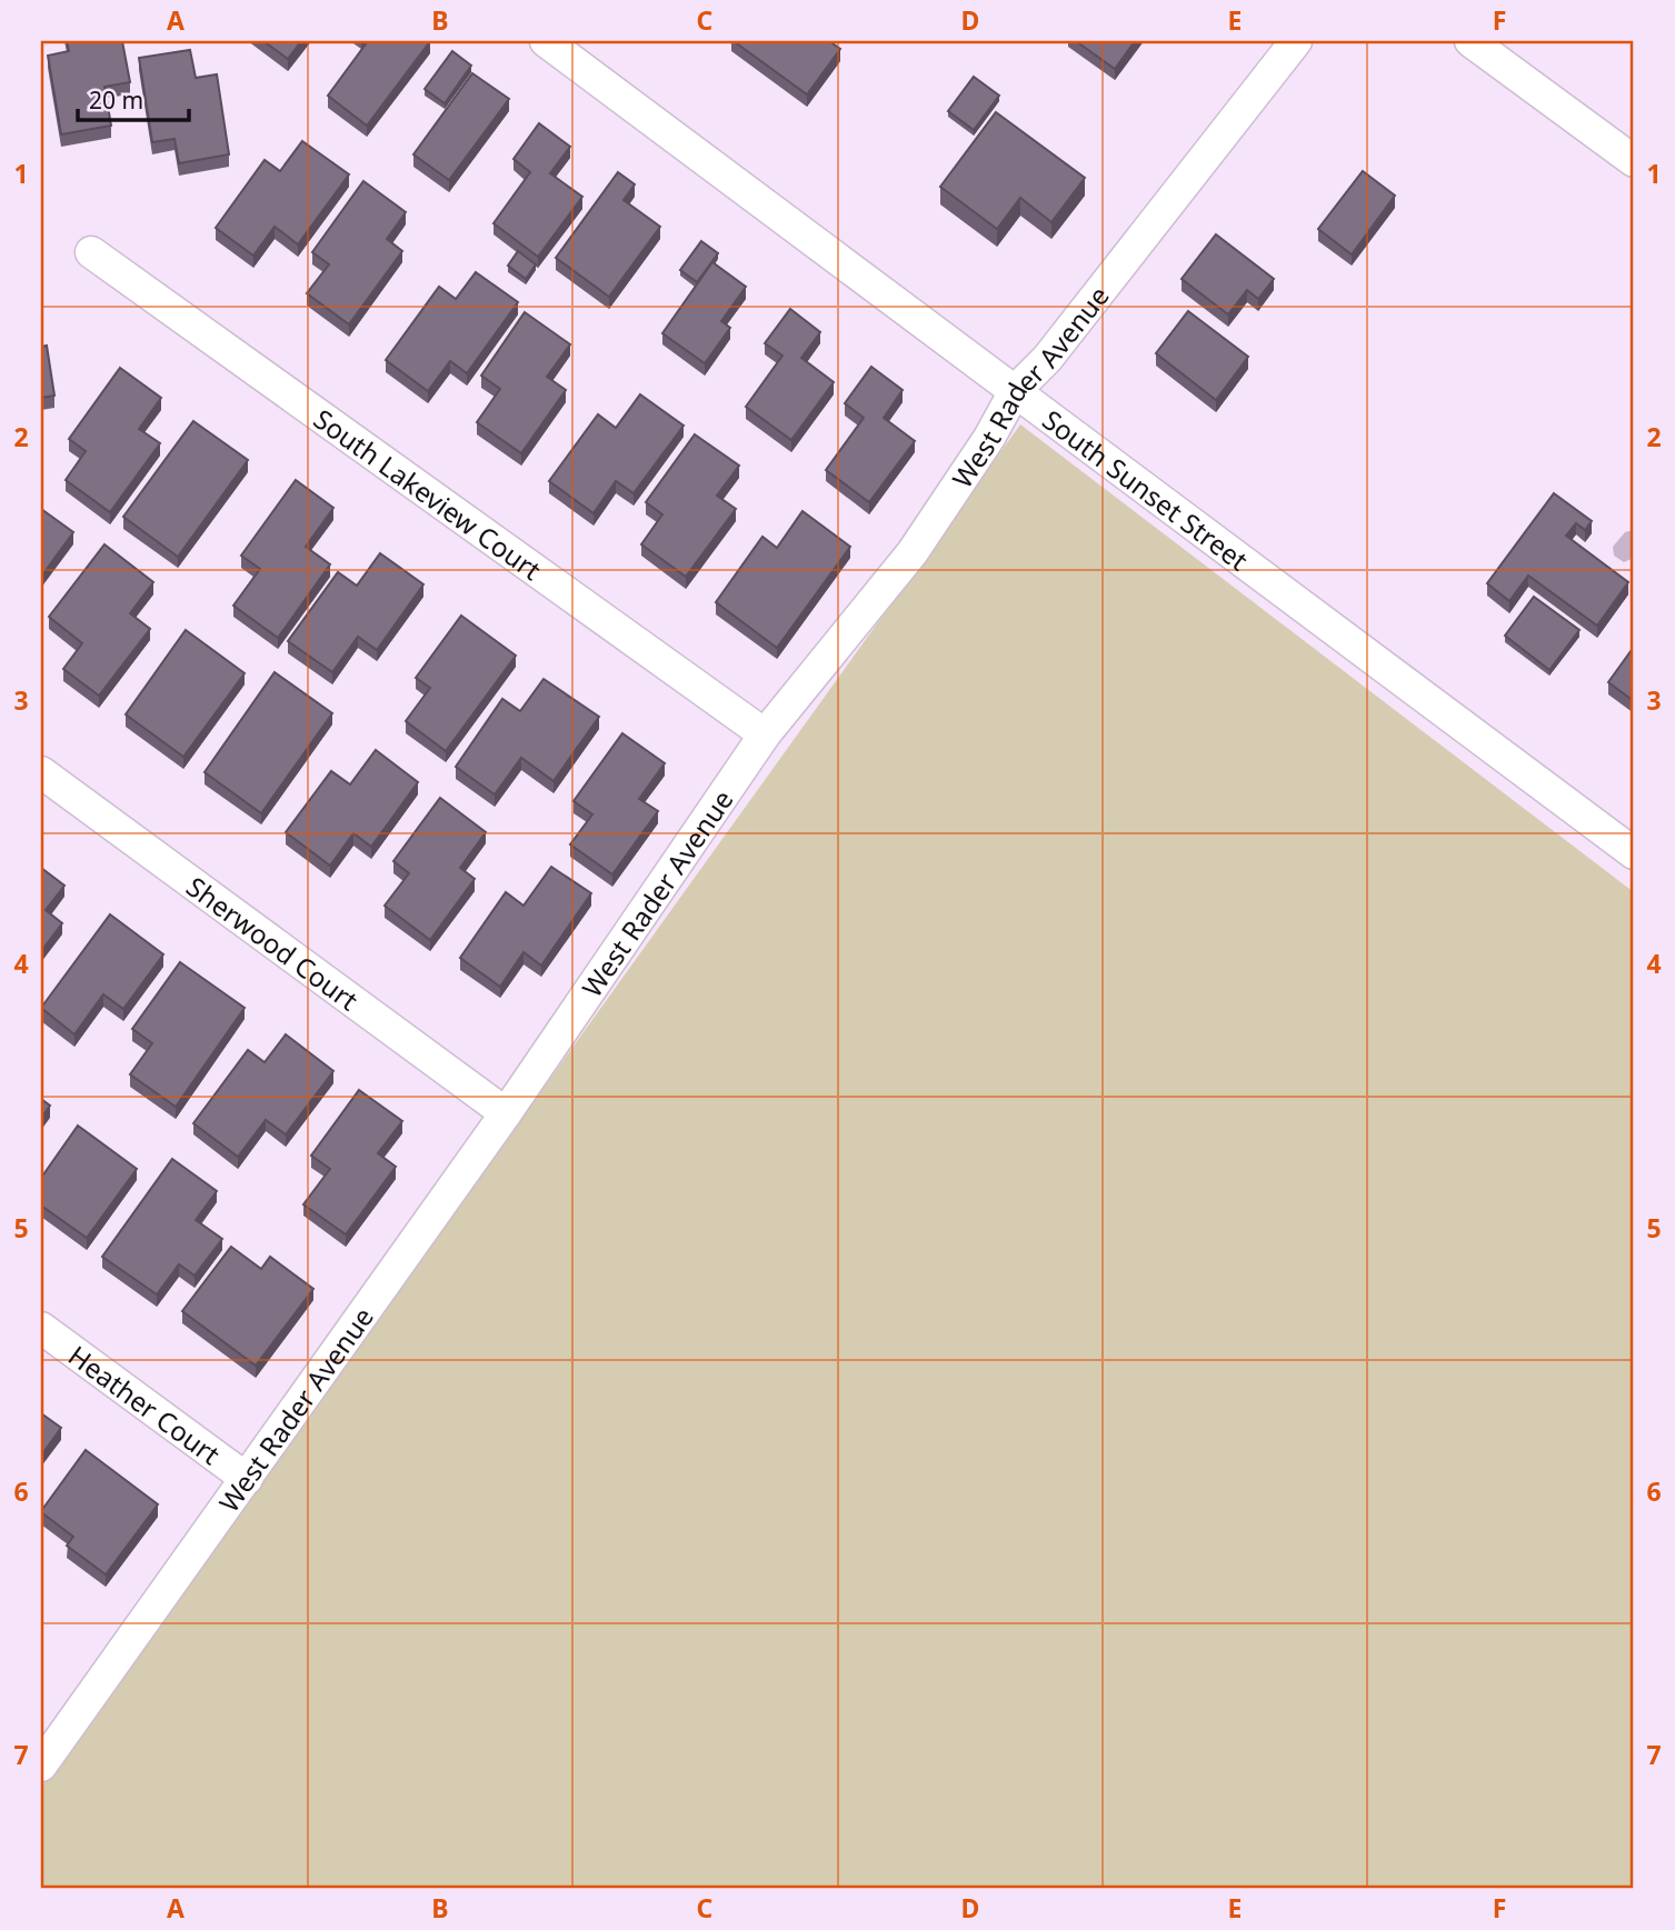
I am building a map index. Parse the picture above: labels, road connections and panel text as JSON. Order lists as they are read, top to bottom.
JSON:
{
  "streets": {
    "street": [
      "West Rader Avenue",
      "South Sunset Street",
      "South Lakeview Court",
      "Sherwood Court",
      "Heather Court"
    ]
  },
  "crossings": [
    ["West Rader Avenue", "South Sunset Street"],
    ["West Rader Avenue", "South Lakeview Court"],
    ["West Rader Avenue", "Sherwood Court"],
    ["West Rader Avenue", "Heather Court"]
  ],
  "scale_bar": "20 m",
  "grid": {
    "columns": [
      "A",
      "B",
      "C",
      "D",
      "E",
      "F"
    ],
    "rows": [
      "1",
      "2",
      "3",
      "4",
      "5",
      "6",
      "7"
    ]
  }
}
